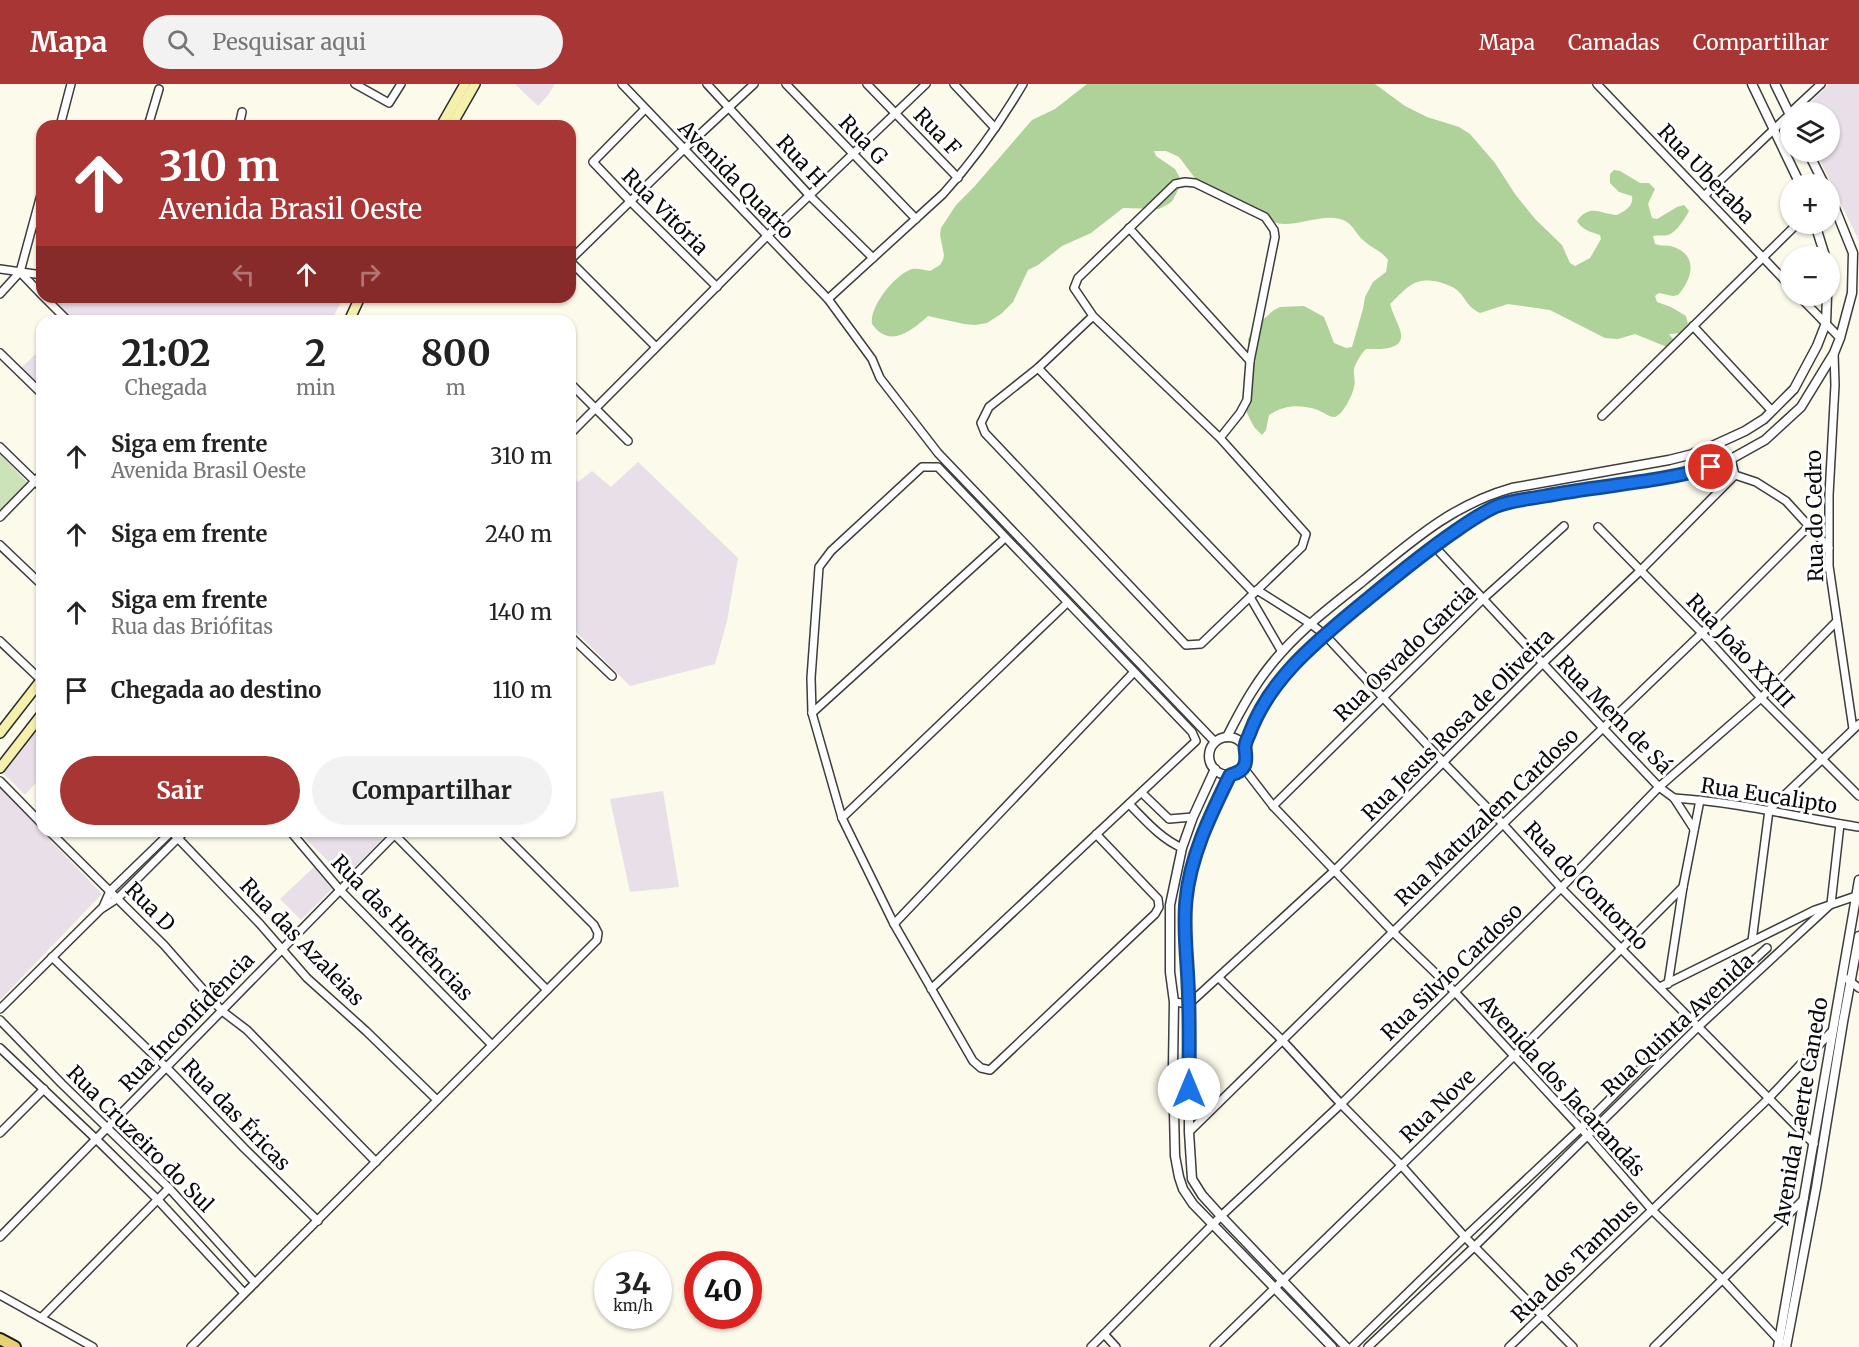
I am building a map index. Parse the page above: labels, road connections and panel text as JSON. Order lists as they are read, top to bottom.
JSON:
{
  "streets": {
    "street": [
      "Rua F",
      "Rua G",
      "Rua H",
      "Rua Uberaba",
      "Avenida Quatro",
      "Rua Vitória",
      "Rua do Cedro",
      "Rua João XXIII",
      "Rua Osvado Garcia",
      "Rua Mem de Sá",
      "Rua Jesus Rosa de Oliveira",
      "Rua Eucalipto",
      "Rua Matuzalem Cardoso",
      "Rua do Contorno",
      "Rua D",
      "Rua das Hortências",
      "Rua das Azaleias",
      "Rua Silvio Cardoso",
      "Rua Inconfidência",
      "Rua Quinta Avenida",
      "Avenida dos Jacarandás",
      "Rua Nove",
      "Avenida Laerte Canedo",
      "Rua das Éricas",
      "Rua Cruzeiro do Sul",
      "Rua dos Tambus"
    ]
  },
  "crossings": [
    ["Avenida Quatro", "Rua Vitória"],
    ["Avenida Quatro", "Avenida dos Jacarandás"],
    ["Rua do Cedro", "Rua Silvio Cardoso"],
    ["Rua João XXIII", "Rua Jesus Rosa de Oliveira"],
    ["Rua João XXIII", "Rua Matuzalem Cardoso"],
    ["Rua João XXIII", "Rua Silvio Cardoso"],
    ["Rua Osvado Garcia", "Rua Mem de Sá"],
    ["Rua Osvado Garcia", "Rua do Contorno"],
    ["Rua Osvado Garcia", "Avenida dos Jacarandás"],
    ["Rua Mem de Sá", "Rua Jesus Rosa de Oliveira"],
    ["Rua Mem de Sá", "Rua Eucalipto"],
    ["Rua Mem de Sá", "Rua Matuzalem Cardoso"],
    ["Rua Mem de Sá", "Rua Silvio Cardoso"],
    ["Rua Jesus Rosa de Oliveira", "Rua do Contorno"],
    ["Rua Jesus Rosa de Oliveira", "Avenida dos Jacarandás"],
    ["Rua Matuzalem Cardoso", "Rua do Contorno"],
    ["Rua Matuzalem Cardoso", "Avenida dos Jacarandás"],
    ["Rua do Contorno", "Rua Silvio Cardoso"],
    ["Rua do Contorno", "Rua Quinta Avenida"],
    ["Rua do Contorno", "Rua Nove"],
    ["Rua do Contorno", "Avenida Laerte Canedo"],
    ["Rua do Contorno", "Rua dos Tambus"],
    ["Rua D", "Rua Inconfidência"],
    ["Rua das Hortências", "Rua Inconfidência"],
    ["Rua das Azaleias", "Rua Inconfidência"],
    ["Rua Silvio Cardoso", "Avenida dos Jacarandás"],
    ["Rua Inconfidência", "Rua das Éricas"],
    ["Rua Inconfidência", "Rua Cruzeiro do Sul"],
    ["Rua Quinta Avenida", "Avenida dos Jacarandás"],
    ["Avenida dos Jacarandás", "Rua Nove"],
    ["Avenida dos Jacarandás", "Avenida Laerte Canedo"],
    ["Avenida dos Jacarandás", "Rua dos Tambus"],
    ["Avenida Laerte Canedo", "Rua dos Tambus"]
  ],
  "page": {
    "header": "Mapa",
    "search": "Pesquisar aqui",
    "nav": ["Mapa", "Camadas", "Compartilhar"],
    "map_buttons": ["+", "−"],
    "turn": ["310 m", "Avenida Brasil Oeste"],
    "eta": [
      "21:02",
      "Chegada",
      "2",
      "min",
      "800",
      "m"
    ],
    "list": [
      {
        "name": "Siga em frente",
        "note": "Avenida Brasil Oeste",
        "value": "310 m"
      },
      {
        "name": "Siga em frente",
        "value": "240 m"
      },
      {
        "name": "Siga em frente",
        "note": "Rua das Briófitas",
        "value": "140 m"
      },
      {
        "name": "Chegada ao destino",
        "value": "110 m"
      }
    ],
    "buttons": ["Sair", "Compartilhar"],
    "speed": "34 km/h",
    "limit": "40"
  }
}
